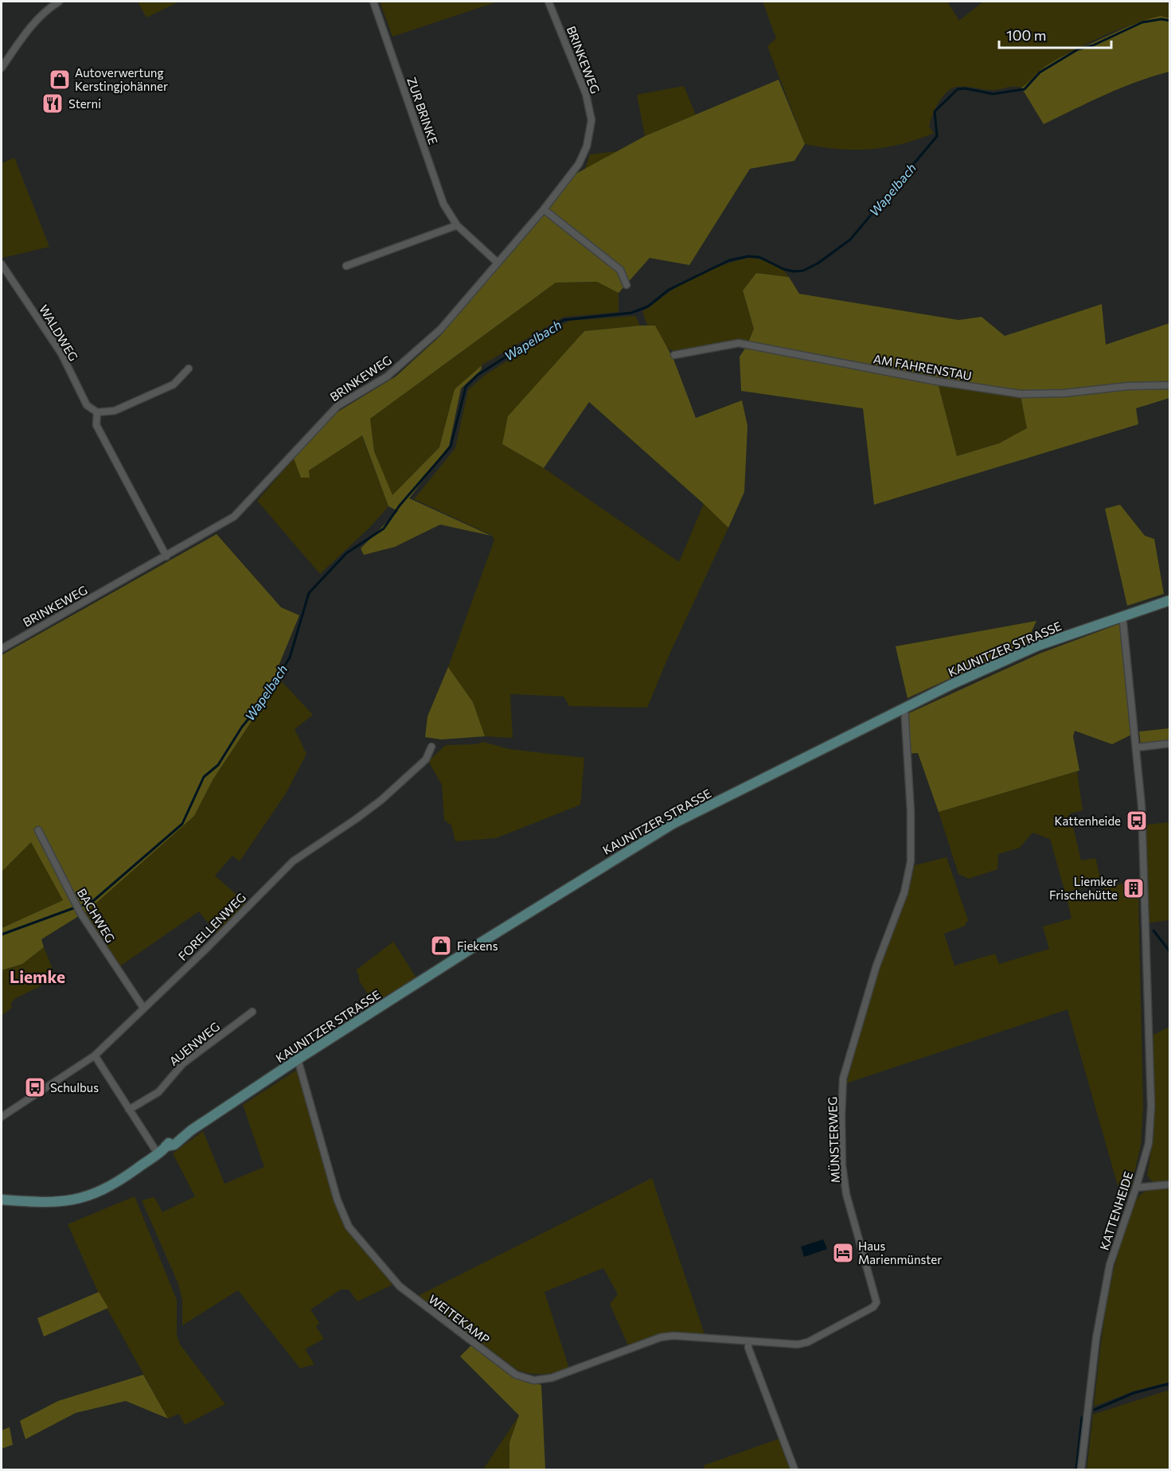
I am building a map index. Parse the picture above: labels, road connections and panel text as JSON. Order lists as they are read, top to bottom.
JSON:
{
  "streets": {
    "street": [
      "BRINKEWEG",
      "ZUR BRINKE",
      "WALDWEG",
      "AM FAHRENSTAU",
      "KAUNITZER STRASSE",
      "BACHWEG",
      "FORELLENWEG",
      "AUENWEG",
      "MÜNSTERWEG",
      "KATTENHEIDE",
      "WEITEKAMP"
    ]
  },
  "crossings": [
    ["BRINKEWEG", "ZUR BRINKE"],
    ["KAUNITZER STRASSE", "MÜNSTERWEG"],
    ["KAUNITZER STRASSE", "KATTENHEIDE"],
    ["KAUNITZER STRASSE", "WEITEKAMP"],
    ["BACHWEG", "FORELLENWEG"],
    ["MÜNSTERWEG", "WEITEKAMP"]
  ],
  "districts": ["Liemke"],
  "water": ["Wapelbach"],
  "places": {
    "shop": ["Autoverwertung Kerstingjohänner", "Fiekens"],
    "restaurant": ["Sterni"],
    "bus stop": ["Kattenheide", "Schulbus"],
    "building": ["Liemker Frischehütte"],
    "hotel": ["Haus Marienmünster"]
  },
  "scale_bar": "100 m"
}
